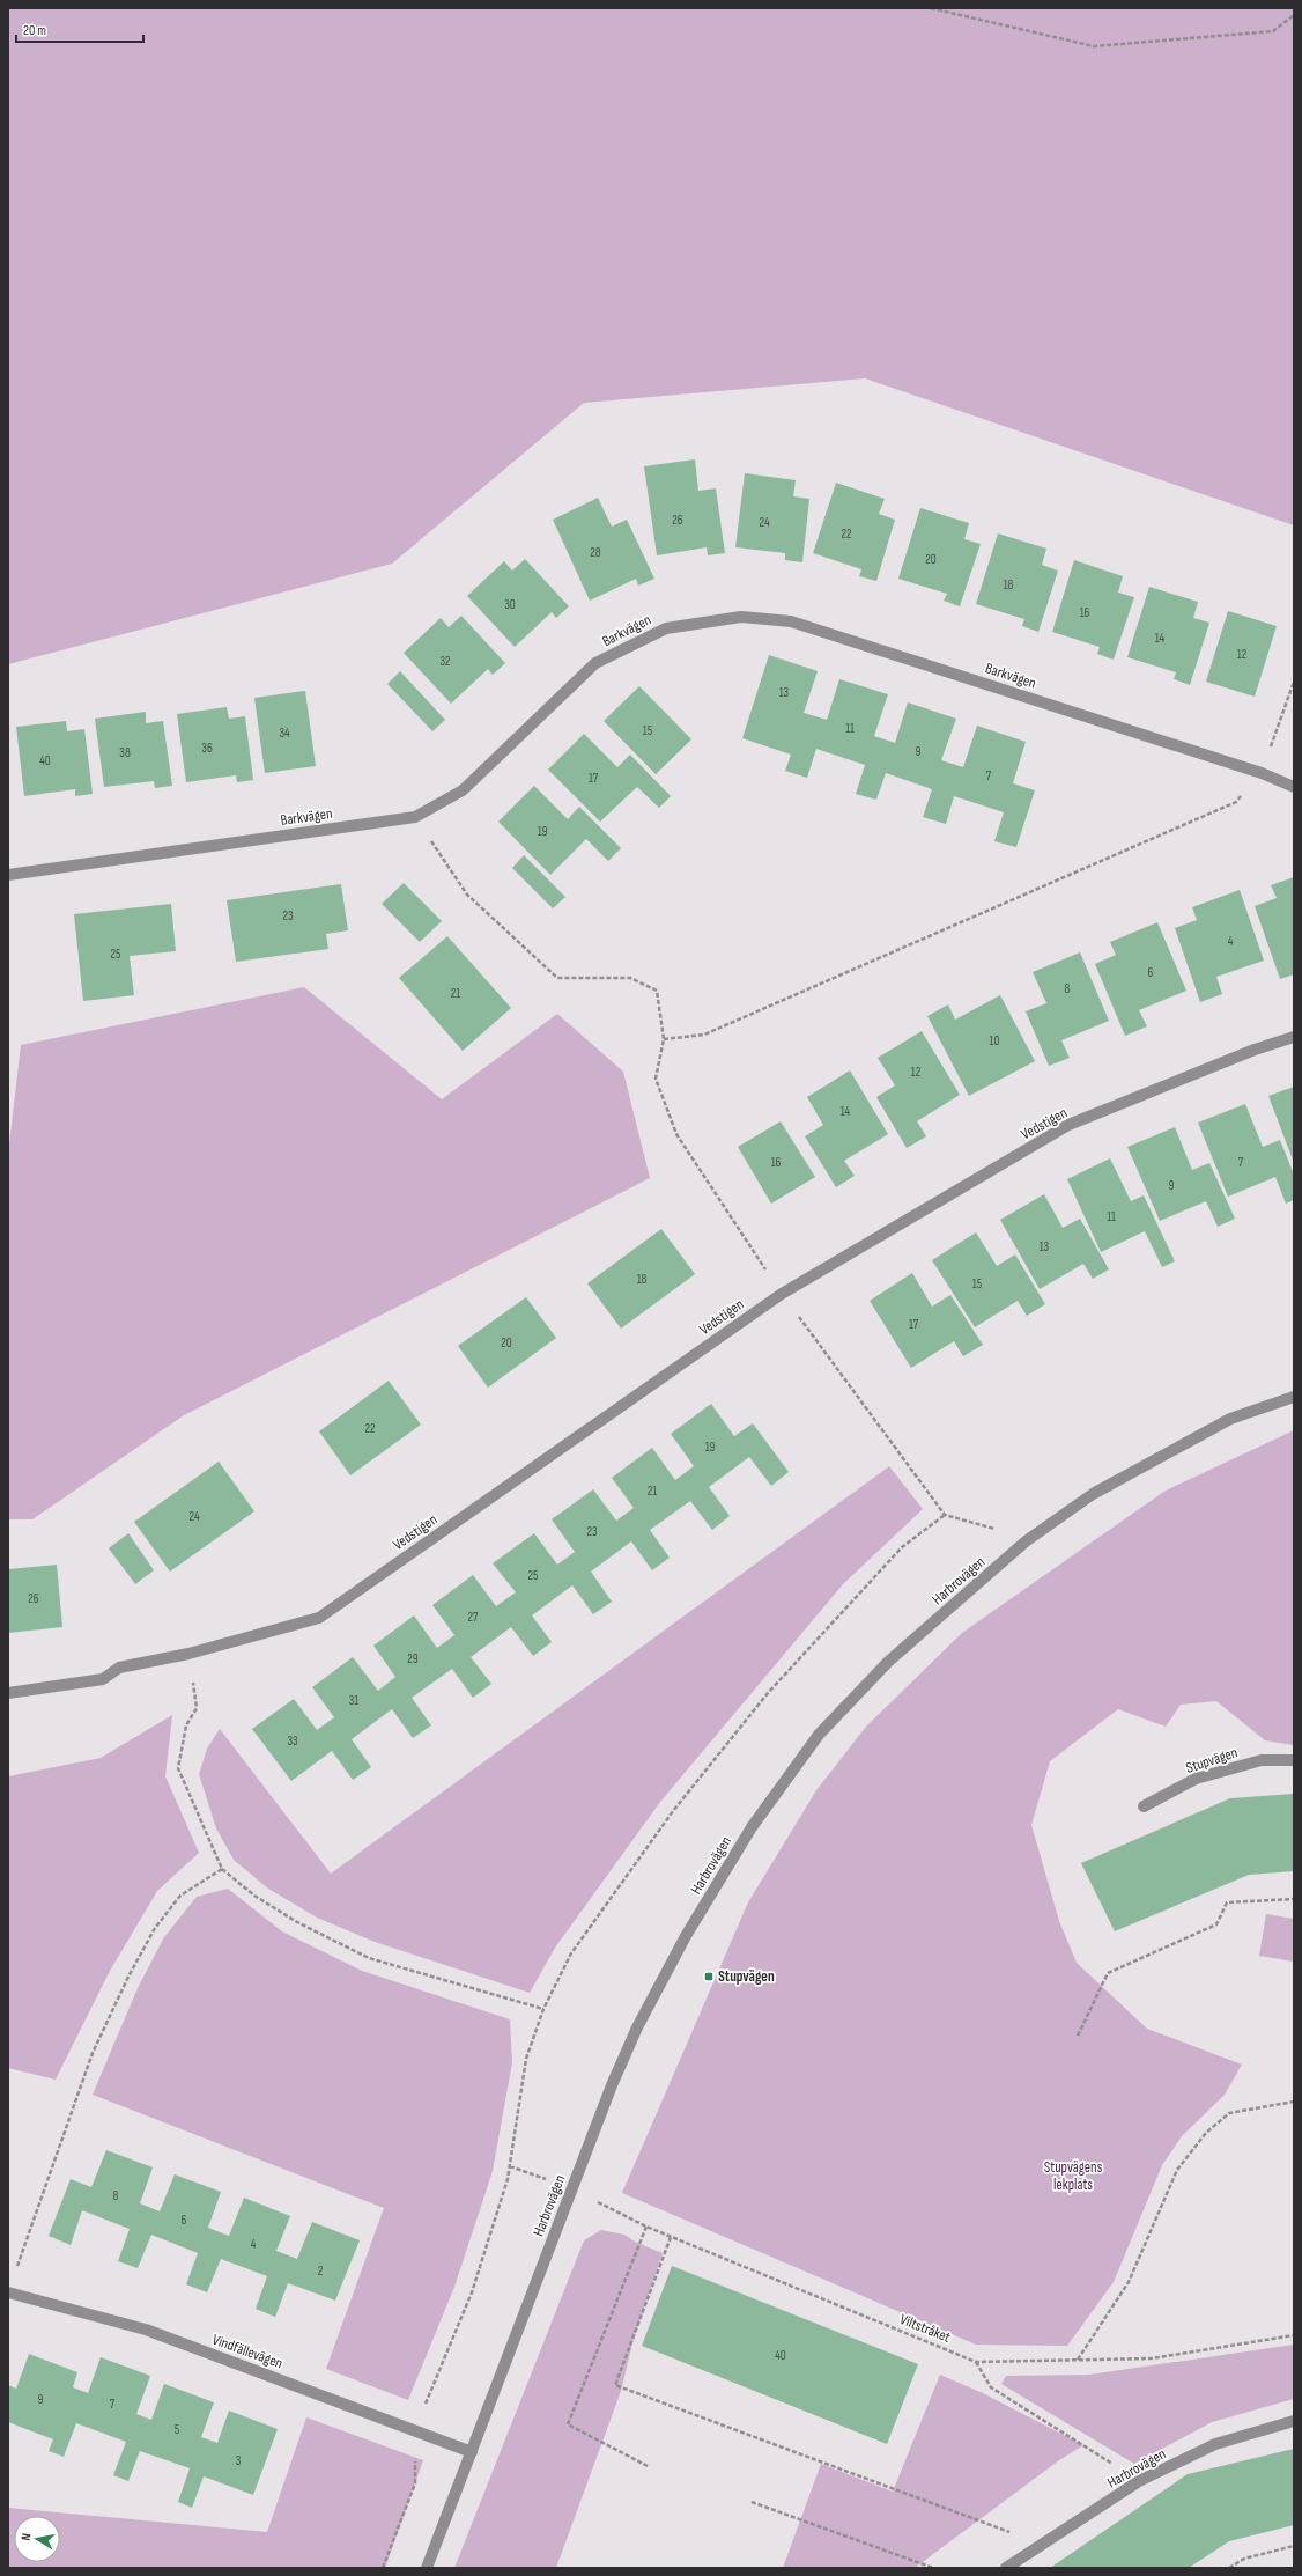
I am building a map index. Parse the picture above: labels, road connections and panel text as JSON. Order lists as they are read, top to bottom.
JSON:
{
  "streets": {
    "street": [
      "Barkvägen",
      "Vedstigen",
      "Harbrovägen",
      "Stupvägen",
      "Vindfällevägen"
    ],
    "path": ["Viltstråket"]
  },
  "crossings": [
    ["Harbrovägen", "Viltstråket"],
    ["Harbrovägen", "Vindfällevägen"]
  ],
  "parks": ["Stupvägens lekplats"],
  "places": {
    "transit": ["Stupvägen"]
  },
  "house_numbers": [
    "26",
    "24",
    "22",
    "28",
    "20",
    "18",
    "30",
    "16",
    "14",
    "12",
    "32",
    "13",
    "11",
    "15",
    "34",
    "36",
    "9",
    "38",
    "40",
    "7",
    "17",
    "19",
    "23",
    "4",
    "25",
    "6",
    "8",
    "21",
    "10",
    "12",
    "14",
    "16",
    "7",
    "9",
    "11",
    "13",
    "18",
    "15",
    "17",
    "20",
    "22",
    "19",
    "21",
    "24",
    "23",
    "25",
    "26",
    "27",
    "29",
    "31",
    "33",
    "8",
    "6",
    "4",
    "2",
    "40",
    "9",
    "7",
    "5",
    "3"
  ],
  "scale_bar": "20 m",
  "north": "left"
}
